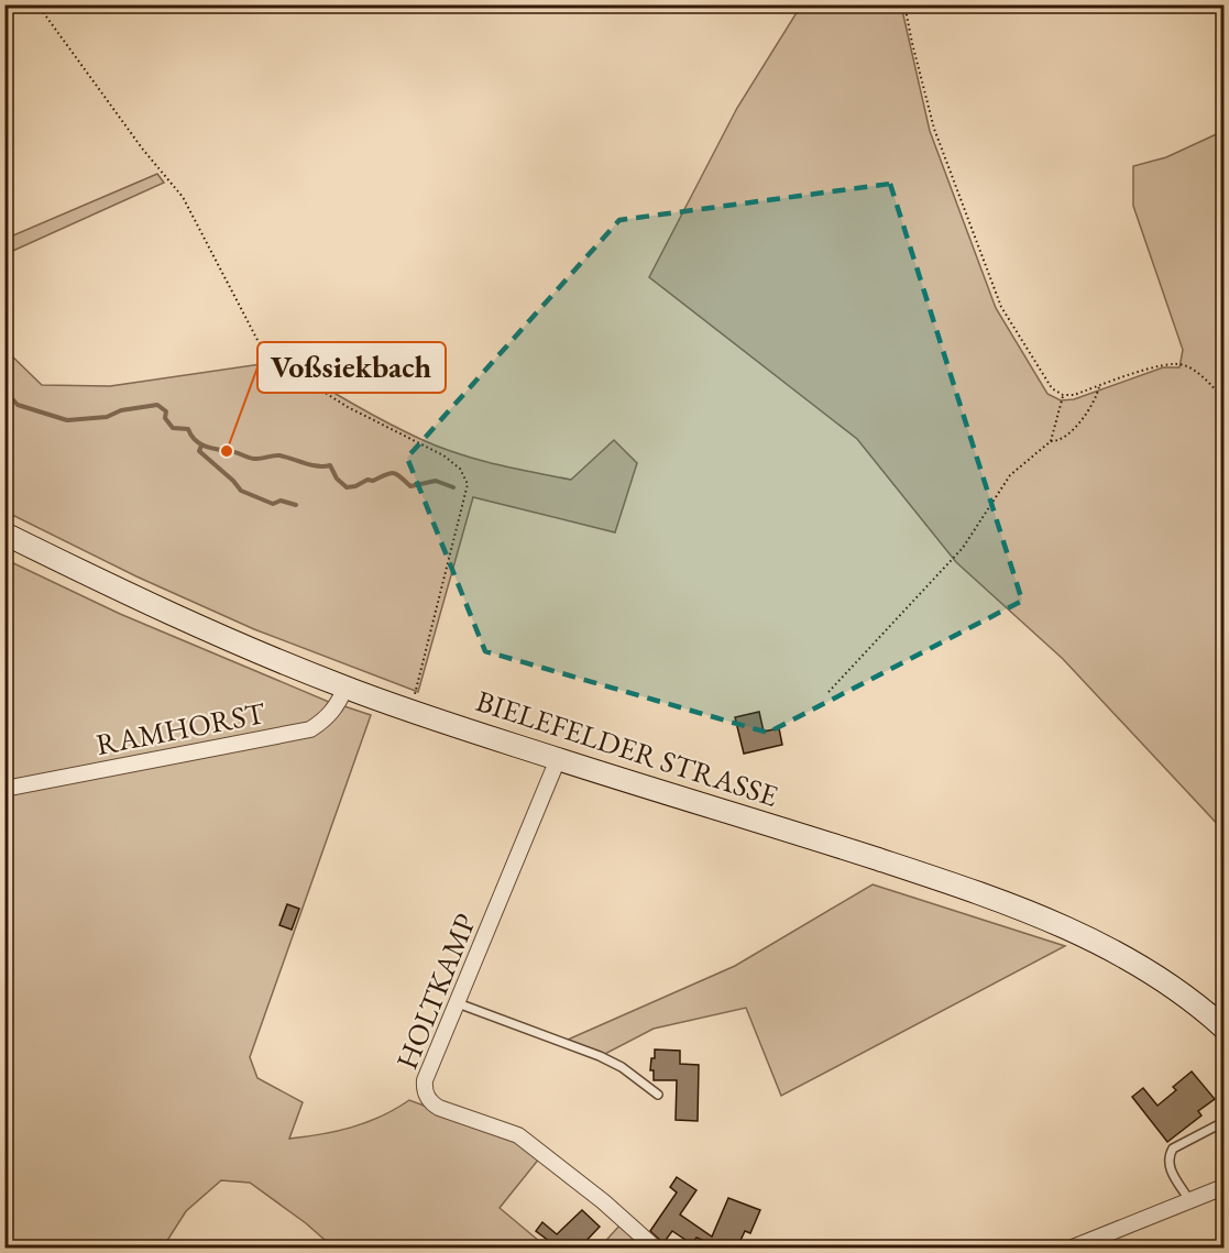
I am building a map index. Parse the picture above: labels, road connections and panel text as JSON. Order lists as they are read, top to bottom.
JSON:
{
  "streets": {
    "main road": ["BIELEFELDER STRASSE"],
    "street": ["RAMHORST", "HOLTKAMP"]
  },
  "crossings": [
    ["RAMHORST", "BIELEFELDER STRASSE"],
    ["BIELEFELDER STRASSE", "HOLTKAMP"]
  ],
  "places": ["Voßsiekbach"]
}
